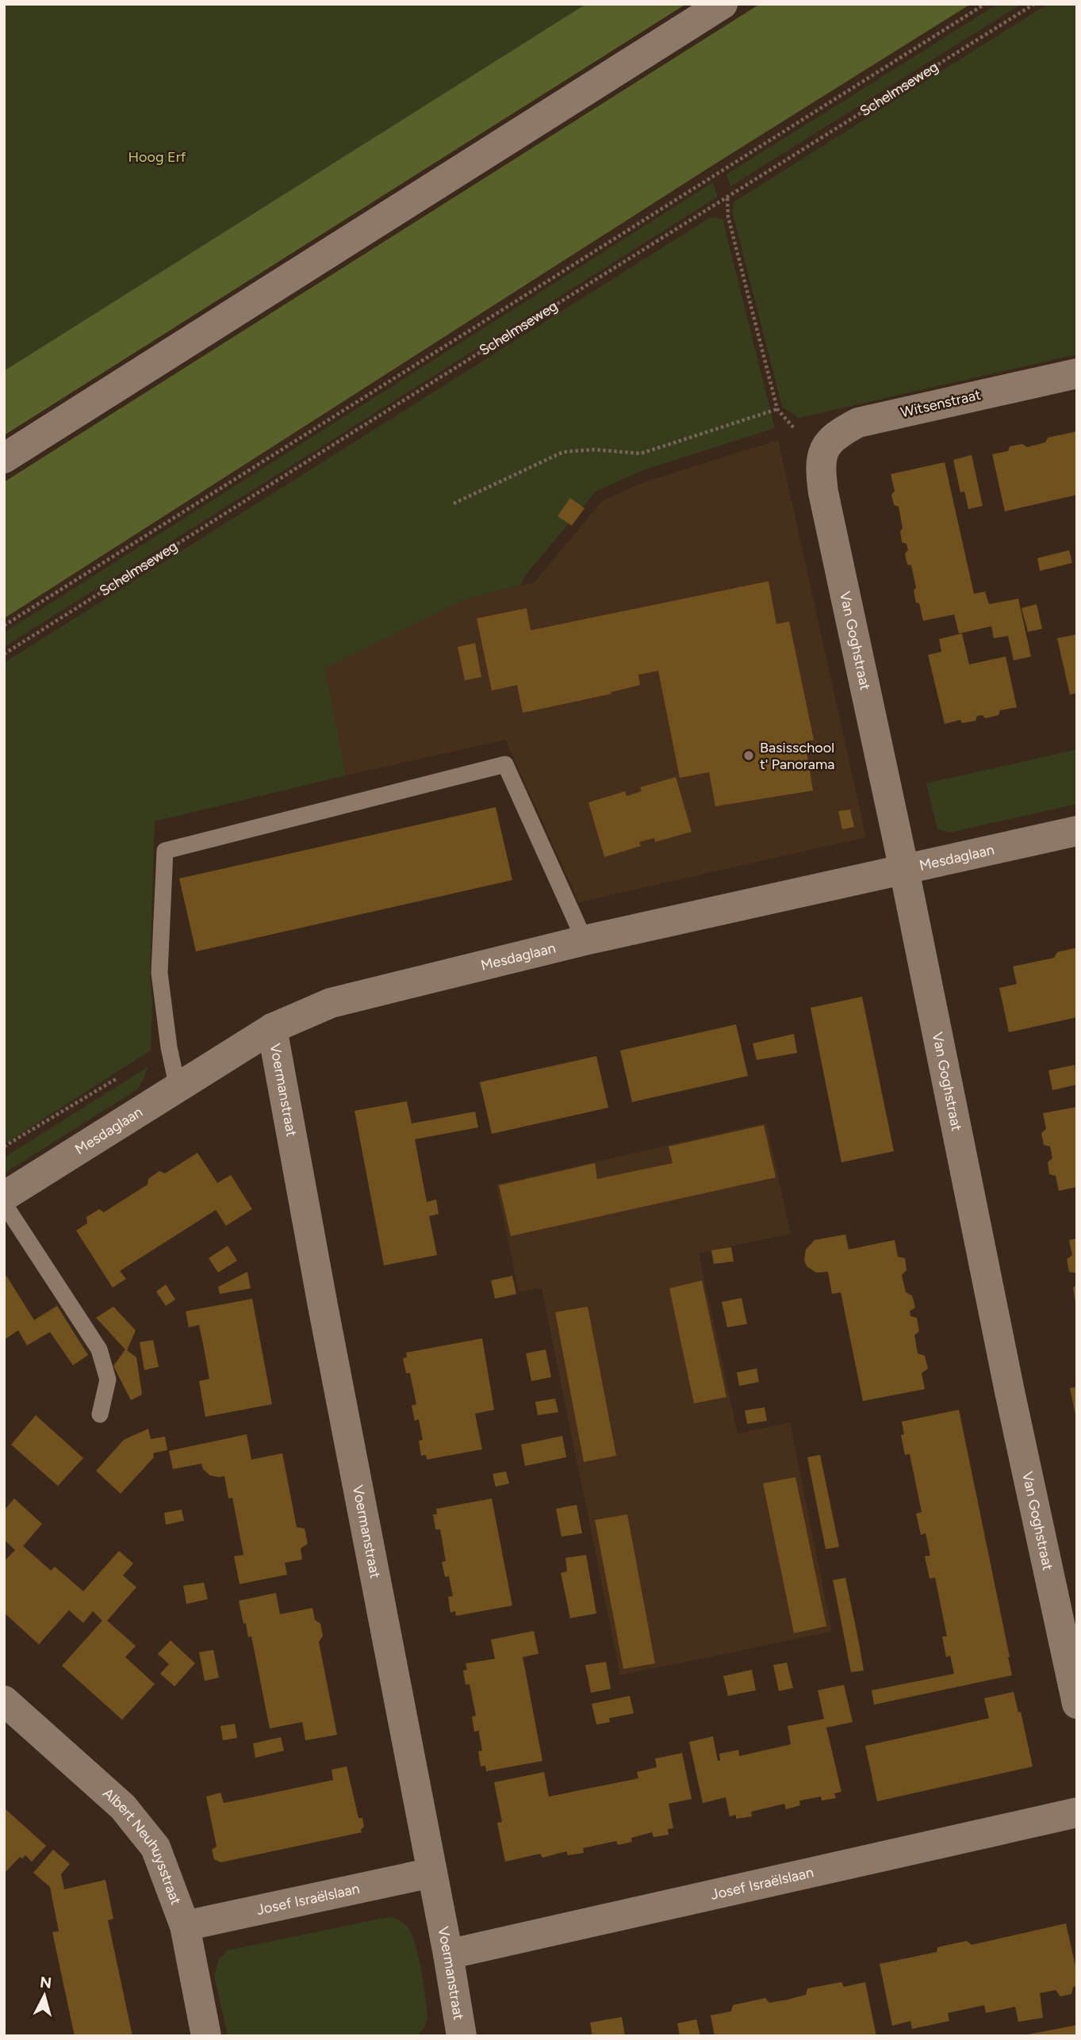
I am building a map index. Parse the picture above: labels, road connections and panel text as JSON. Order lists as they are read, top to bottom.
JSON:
{
  "streets": {
    "street": [
      "Witsenstraat",
      "Van Goghstraat",
      "Mesdaglaan",
      "Voermanstraat",
      "Albert Neuhuysstraat",
      "Josef Israëlslaan"
    ],
    "path": ["Schelmseweg"]
  },
  "crossings": [
    ["Witsenstraat", "Van Goghstraat"],
    ["Van Goghstraat", "Mesdaglaan"],
    ["Mesdaglaan", "Voermanstraat"],
    ["Voermanstraat", "Josef Israëlslaan"],
    ["Albert Neuhuysstraat", "Josef Israëlslaan"]
  ],
  "parks": ["Hoog Erf"],
  "places": ["Basisschool t' Panorama"],
  "north": "top"
}
